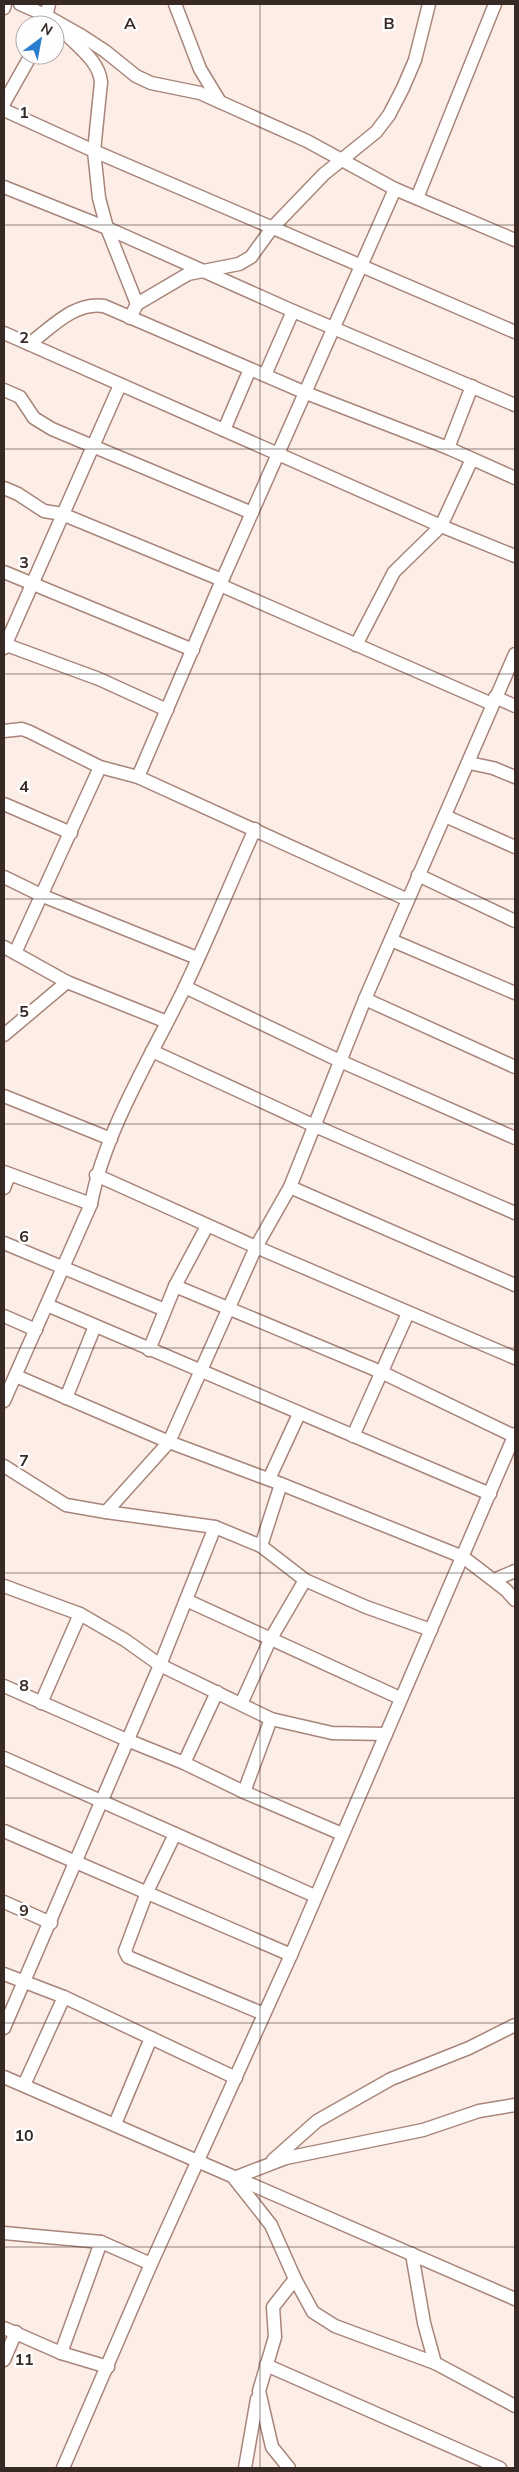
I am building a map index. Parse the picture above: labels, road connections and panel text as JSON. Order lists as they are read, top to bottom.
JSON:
{
  "north": "top right",
  "grid": {
    "columns": ["A", "B"],
    "rows": [
      "1",
      "2",
      "3",
      "4",
      "5",
      "6",
      "7",
      "8",
      "9",
      "10",
      "11"
    ]
  }
}
